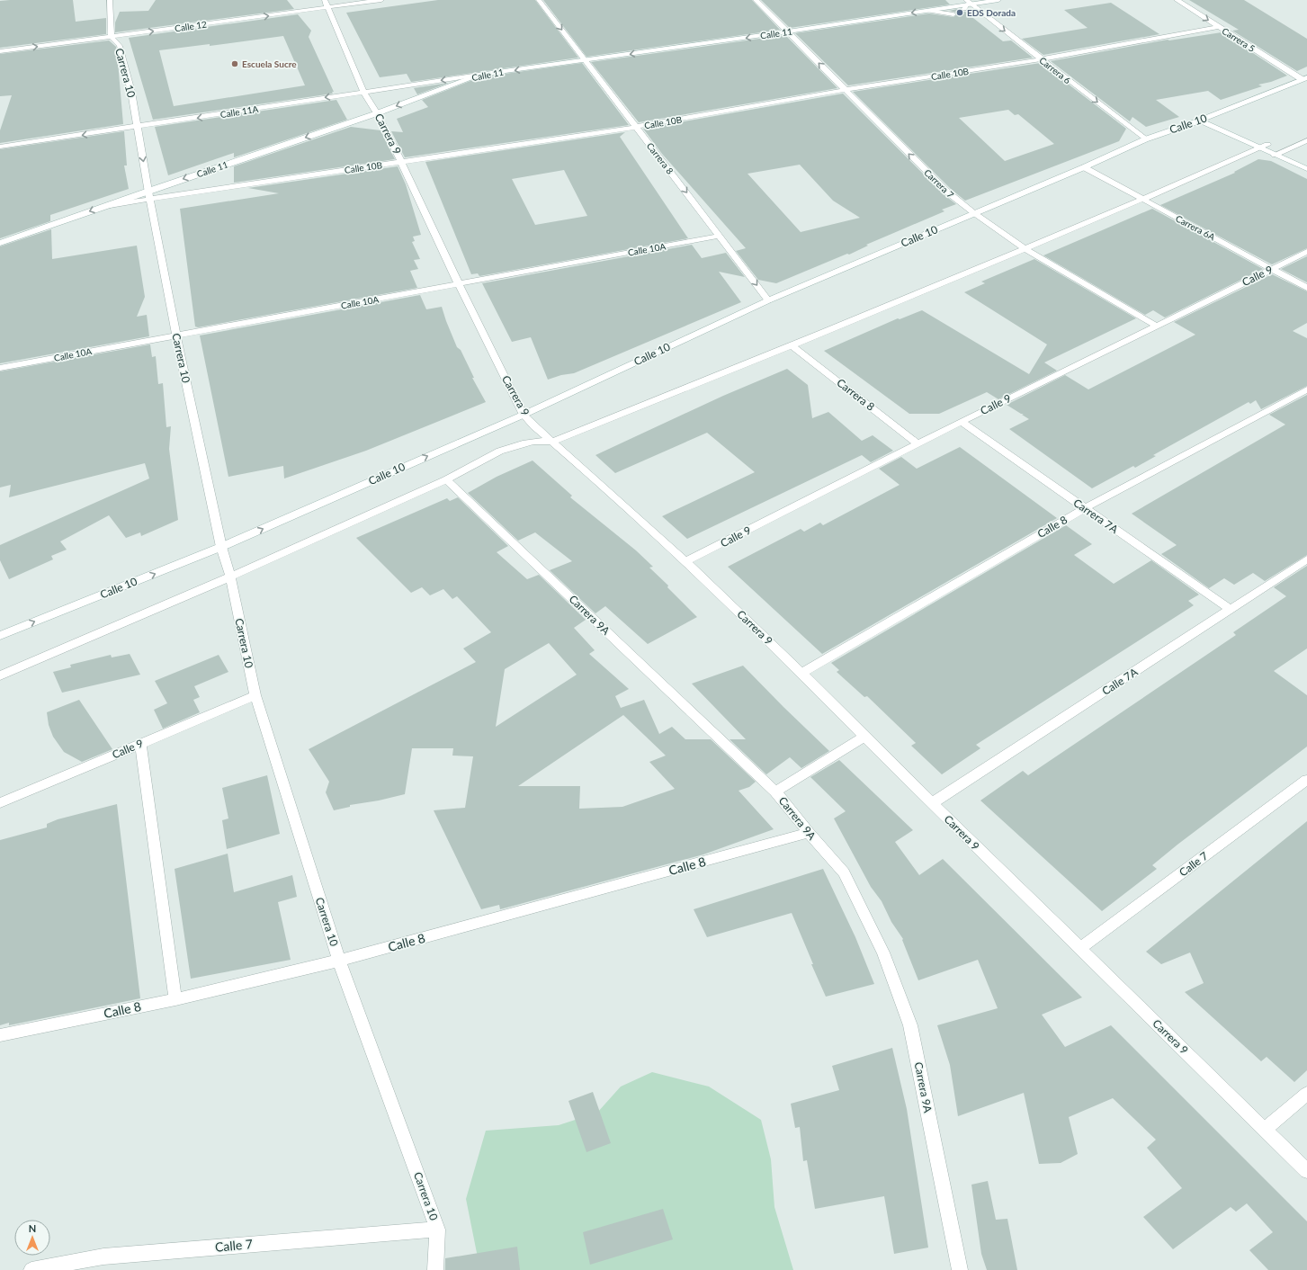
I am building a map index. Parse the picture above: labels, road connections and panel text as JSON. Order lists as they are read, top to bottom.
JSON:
{
  "streets": {
    "street": [
      "Calle 12",
      "Calle 11",
      "Carrera 5",
      "Carrera 6",
      "Carrera 10",
      "Calle 10B",
      "Calle 11A",
      "Calle 10",
      "Carrera 9",
      "Carrera 8",
      "Carrera 7",
      "Carrera 6A",
      "Calle 10A",
      "Calle 9",
      "Carrera 7A",
      "Calle 8",
      "Carrera 9A",
      "Calle 7A",
      "Calle 7"
    ]
  },
  "crossings": [
    ["Calle 12", "Carrera 10"],
    ["Calle 12", "Carrera 9"],
    ["Calle 11", "Carrera 6"],
    ["Calle 11", "Carrera 10"],
    ["Calle 11", "Calle 10B"],
    ["Calle 11", "Calle 11A"],
    ["Calle 11", "Carrera 9"],
    ["Calle 11", "Carrera 8"],
    ["Calle 11", "Carrera 7"],
    ["Carrera 5", "Calle 10B"],
    ["Carrera 5", "Calle 10"],
    ["Carrera 6", "Calle 10B"],
    ["Carrera 6", "Calle 10"],
    ["Carrera 10", "Calle 10B"],
    ["Carrera 10", "Calle 11A"],
    ["Carrera 10", "Calle 10"],
    ["Carrera 10", "Calle 10A"],
    ["Carrera 10", "Calle 9"],
    ["Carrera 10", "Calle 8"],
    ["Carrera 10", "Calle 7"],
    ["Calle 10B", "Carrera 9"],
    ["Calle 10B", "Carrera 8"],
    ["Calle 10B", "Carrera 7"],
    ["Calle 11A", "Carrera 9"],
    ["Calle 10", "Carrera 9"],
    ["Calle 10", "Carrera 8"],
    ["Calle 10", "Carrera 7"],
    ["Calle 10", "Carrera 6A"],
    ["Carrera 9", "Calle 10A"],
    ["Carrera 9", "Calle 9"],
    ["Carrera 9", "Calle 8"],
    ["Carrera 9", "Calle 7A"],
    ["Carrera 9", "Calle 7"],
    ["Carrera 8", "Calle 10A"],
    ["Carrera 8", "Calle 9"],
    ["Carrera 7", "Calle 9"],
    ["Carrera 6A", "Calle 9"],
    ["Calle 9", "Carrera 7A"],
    ["Carrera 7A", "Calle 8"],
    ["Carrera 7A", "Calle 7A"],
    ["Calle 8", "Carrera 9A"]
  ],
  "one_way": [
    "Calle 12",
    "Calle 11",
    "Carrera 6",
    "Calle 11A",
    "Carrera 8",
    "Carrera 7"
  ],
  "places": ["EDS Dorada", "Escuela Sucre"],
  "north": "top"
}
